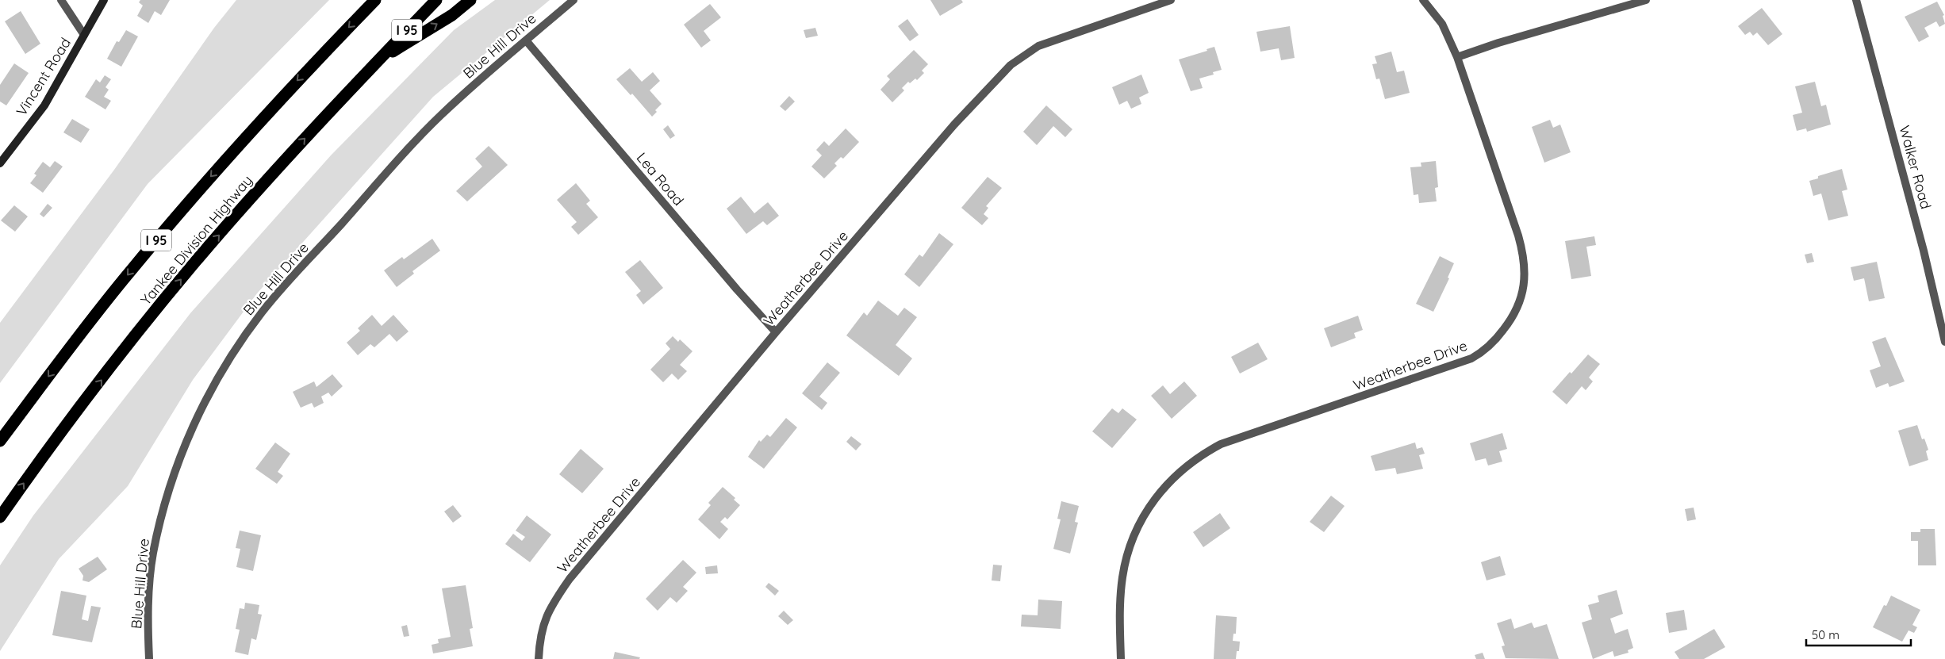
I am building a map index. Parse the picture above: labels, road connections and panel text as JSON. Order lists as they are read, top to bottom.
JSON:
{
  "streets": {
    "highway": ["I 95", "Yankee Division Highway"],
    "street": [
      "Blue Hill Drive",
      "Vincent Road",
      "Walker Road",
      "Lea Road",
      "Weatherbee Drive"
    ]
  },
  "crossings": [
    ["Blue Hill Drive", "Lea Road"],
    ["Lea Road", "Weatherbee Drive"]
  ],
  "scale_bar": "50 m"
}
